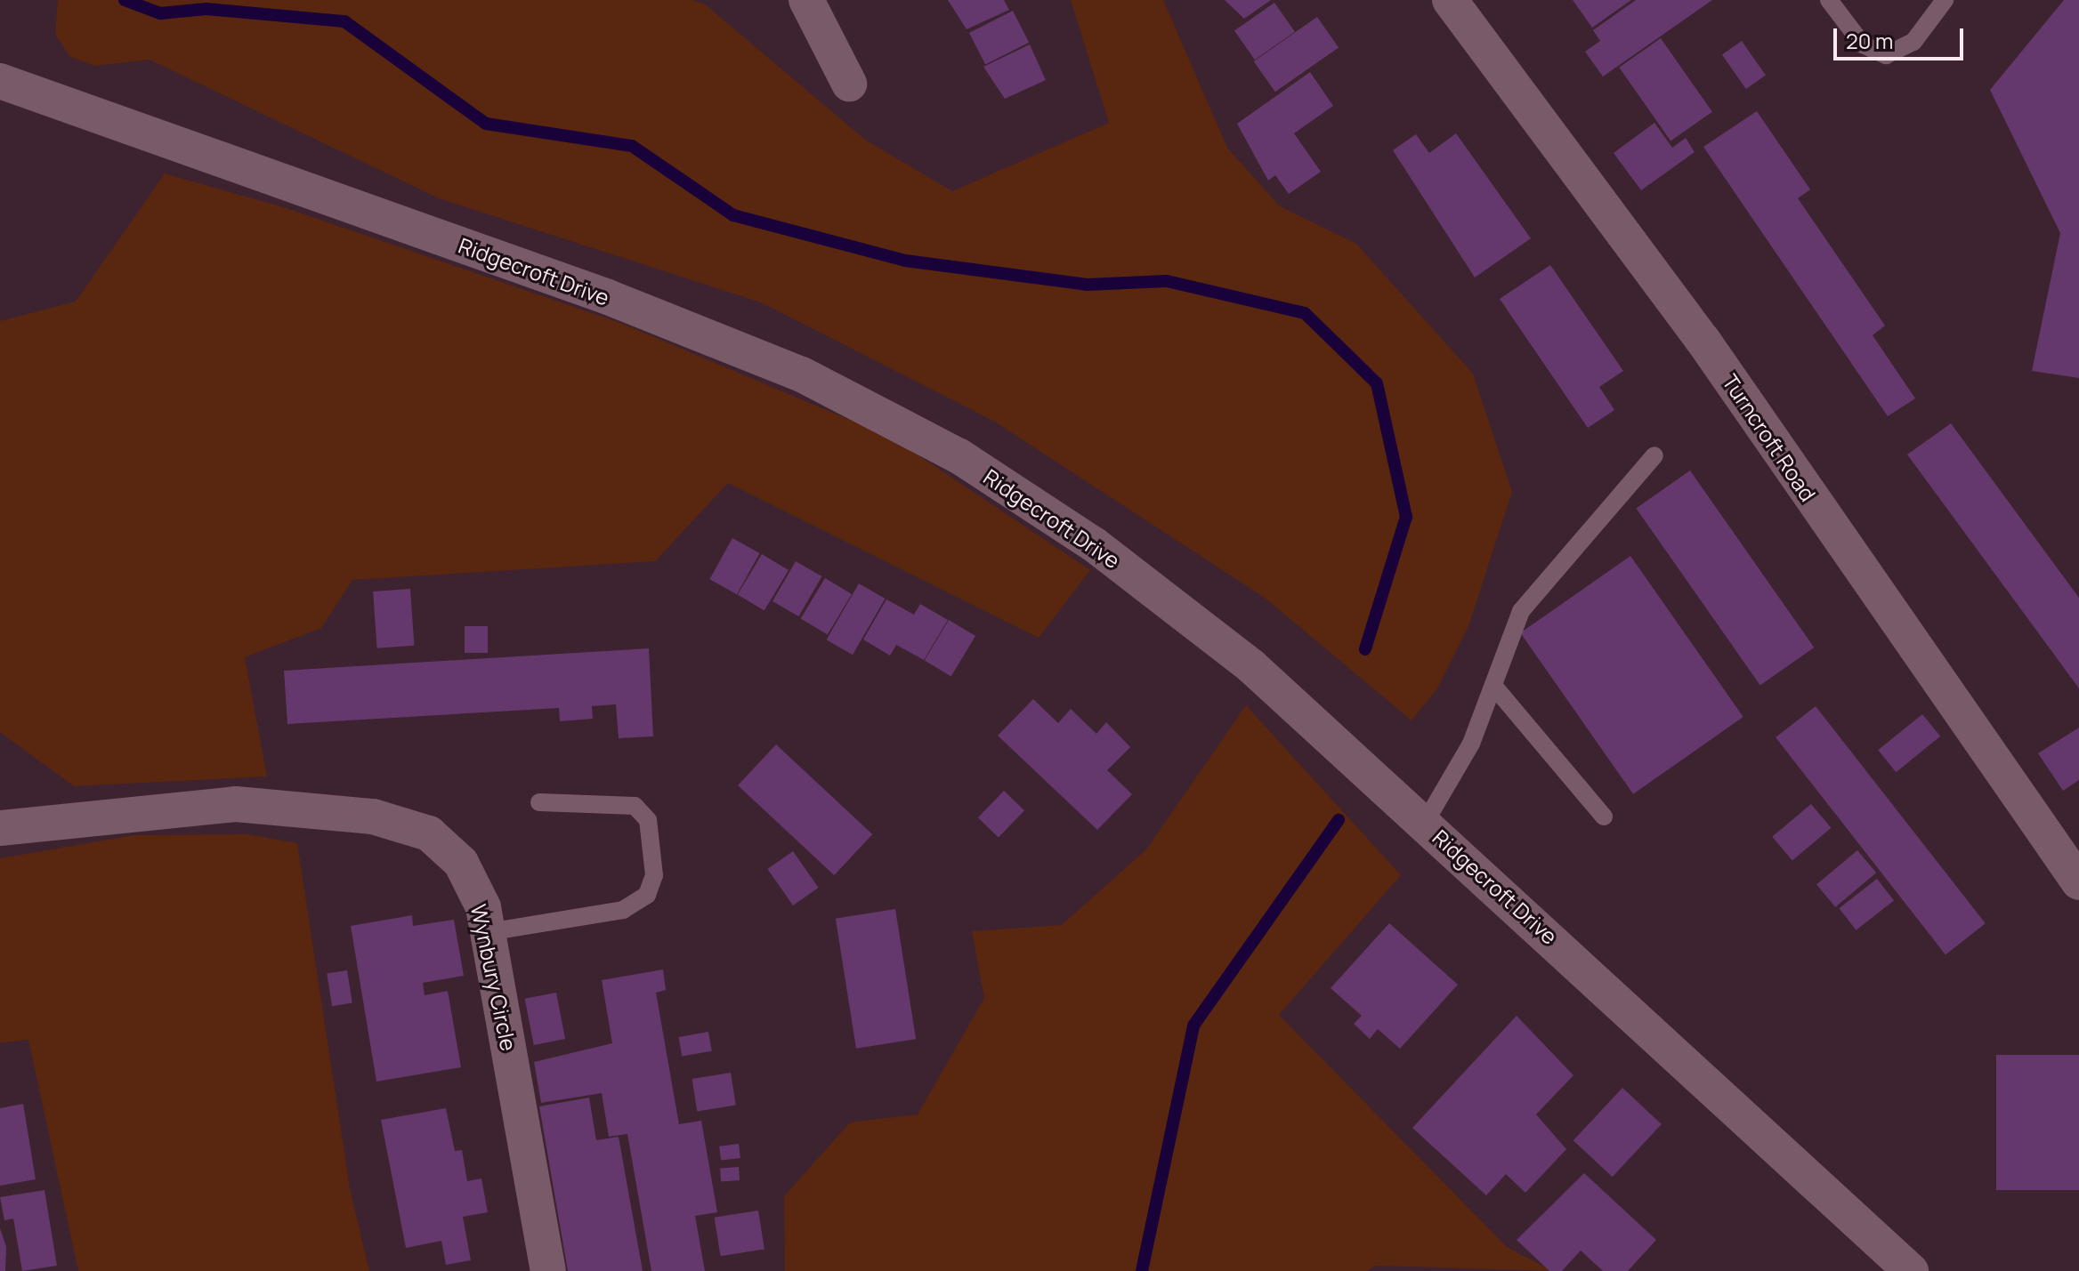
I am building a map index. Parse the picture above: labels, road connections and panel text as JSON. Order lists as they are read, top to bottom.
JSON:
{
  "streets": {
    "street": ["Ridgecroft Drive", "Turncroft Road", "Wynbury Circle"]
  },
  "scale_bar": "20 m"
}
